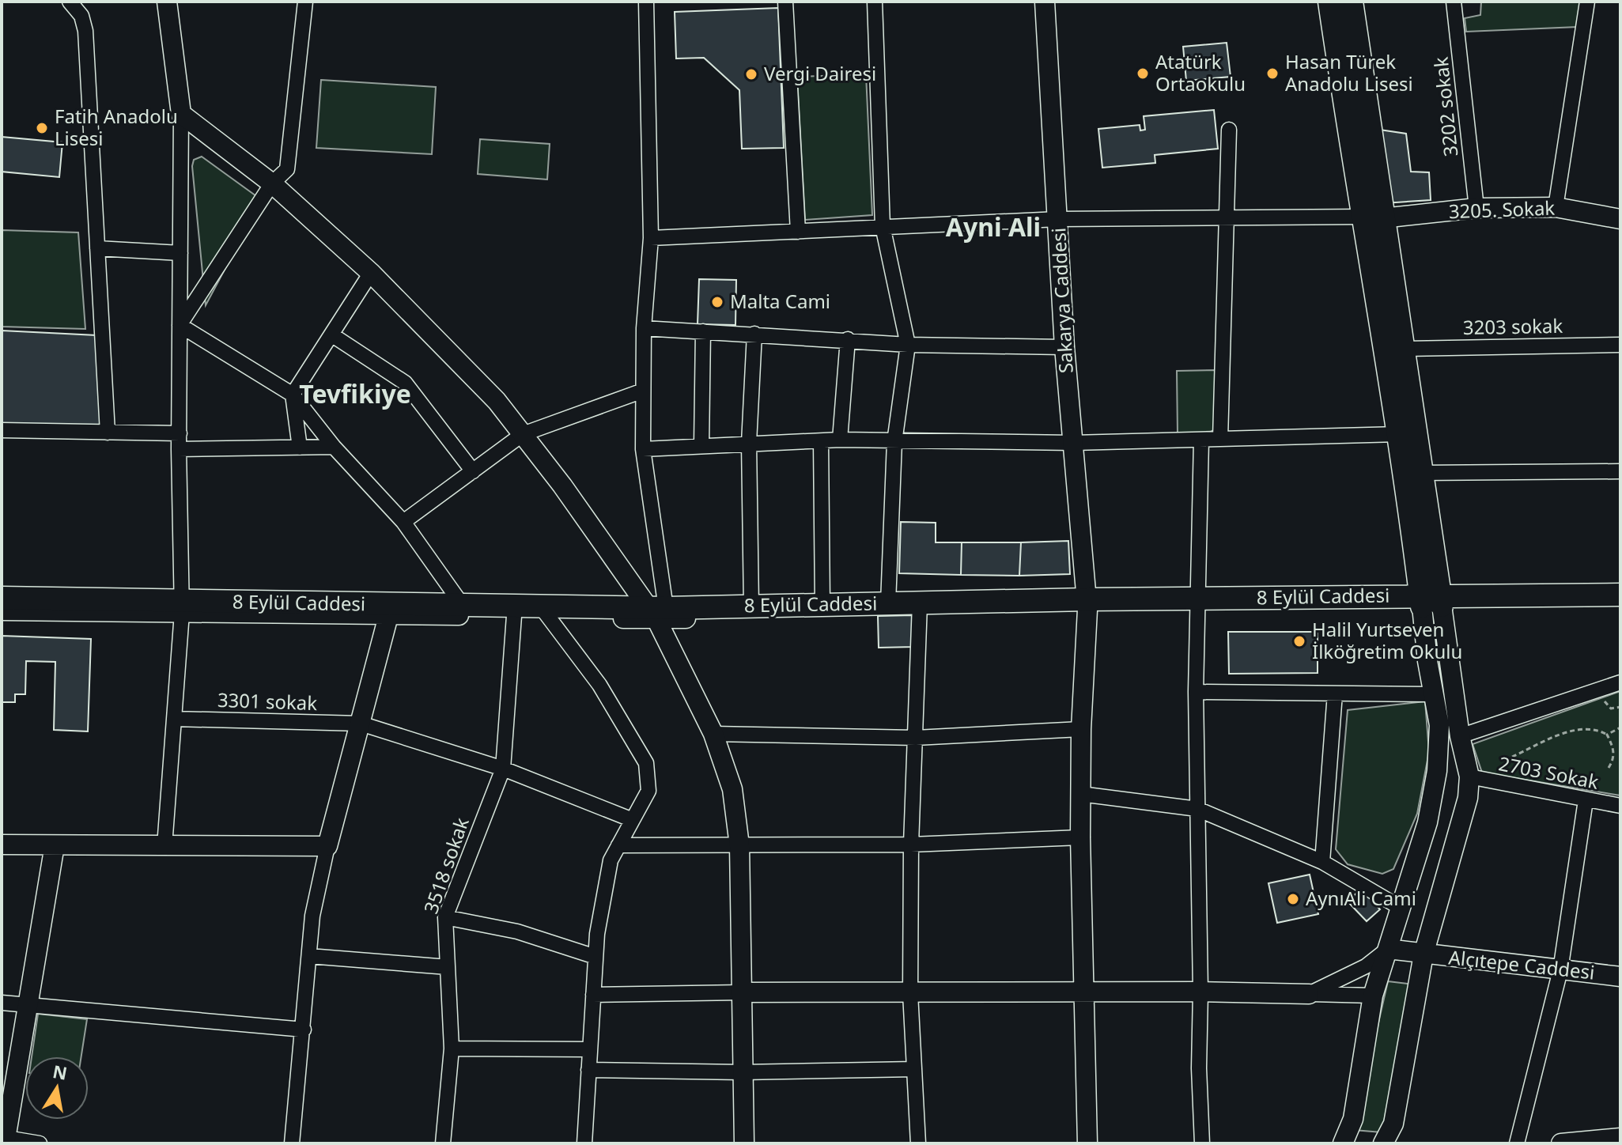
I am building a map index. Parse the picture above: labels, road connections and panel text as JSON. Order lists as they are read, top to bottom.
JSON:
{
  "streets": {
    "main road": ["8 Eylül Caddesi"],
    "street": [
      "3202 sokak",
      "3205. Sokak",
      "Sakarya Caddesi",
      "3203 sokak",
      "3301 sokak",
      "2703 Sokak",
      "3518 sokak",
      "Alçıtepe Caddesi"
    ]
  },
  "crossings": [
    ["3202 sokak", "3205. Sokak"],
    ["Sakarya Caddesi", "8 Eylül Caddesi"],
    ["8 Eylül Caddesi", "3518 sokak"],
    ["3301 sokak", "3518 sokak"]
  ],
  "districts": ["Ayni Ali", "Tevfikiye"],
  "places": [
    "Atatürk Ortaokulu",
    "Hasan Türek Anadolu Lisesi",
    "Vergi Dairesi",
    "Fatih Anadolu Lisesi",
    "Malta Cami",
    "Halil Yurtseven İlköğretim Okulu",
    "AynıAli Cami"
  ],
  "north": "top"
}
